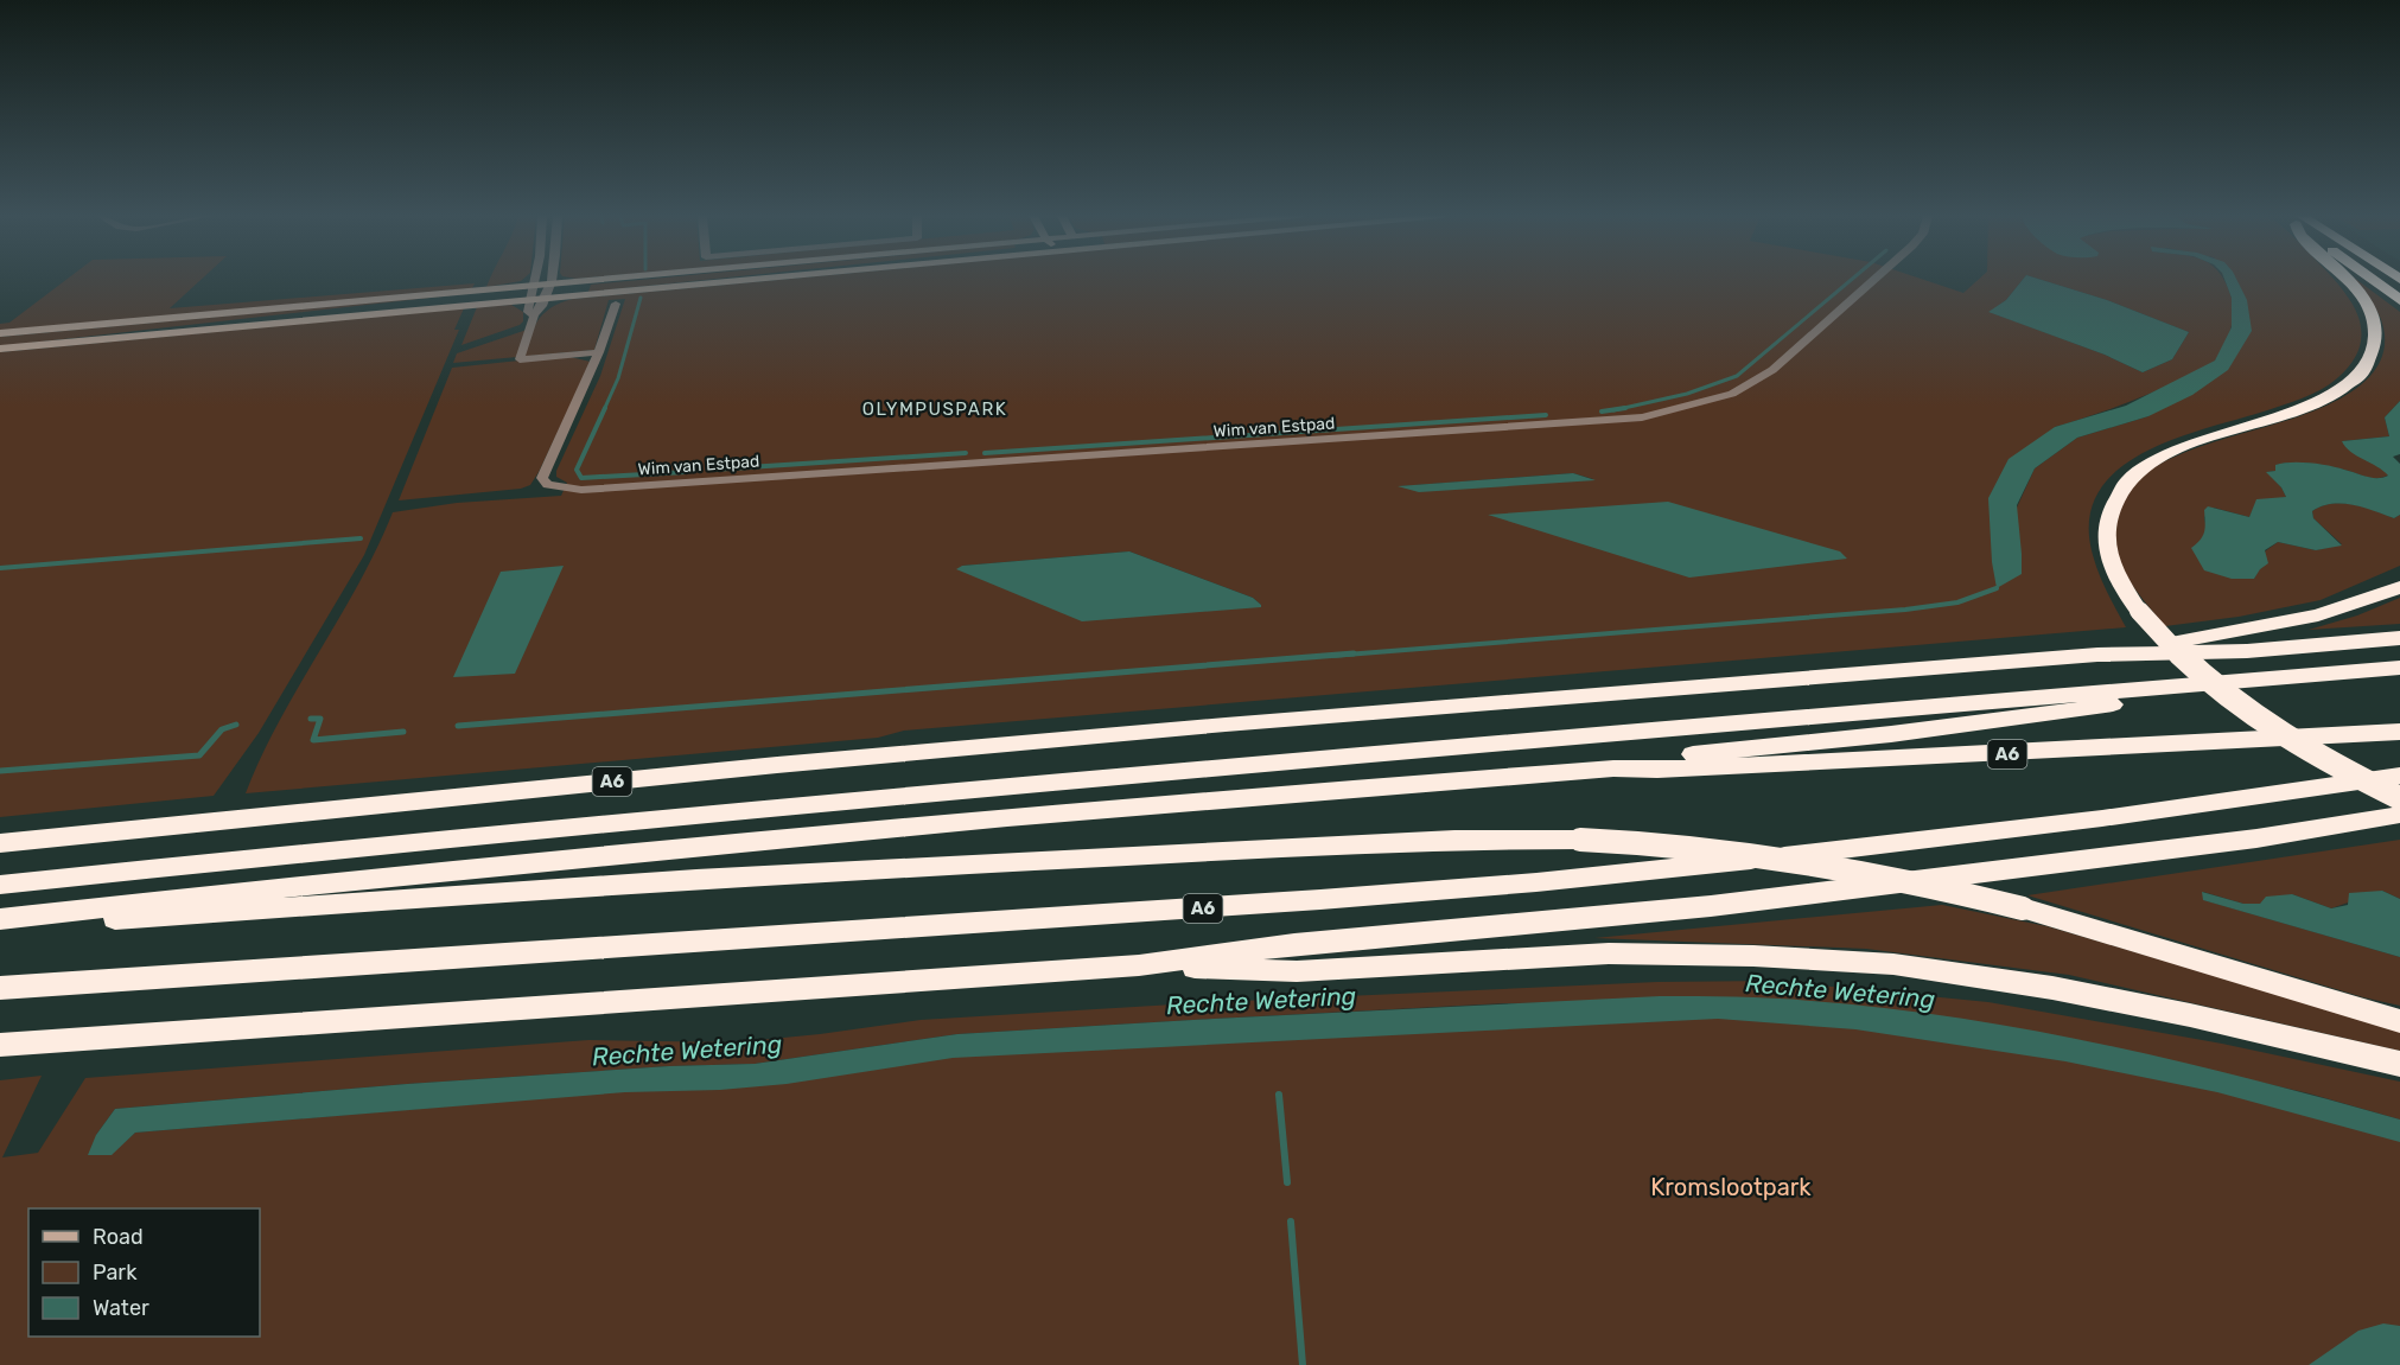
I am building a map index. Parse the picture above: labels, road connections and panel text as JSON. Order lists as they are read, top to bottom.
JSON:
{
  "streets": {
    "highway": ["A6"],
    "street": ["Wim van Estpad"]
  },
  "districts": ["OLYMPUSPARK"],
  "water": ["Rechte Wetering"],
  "parks": ["Kromslootpark"],
  "legend": ["Road", "Park", "Water"]
}
